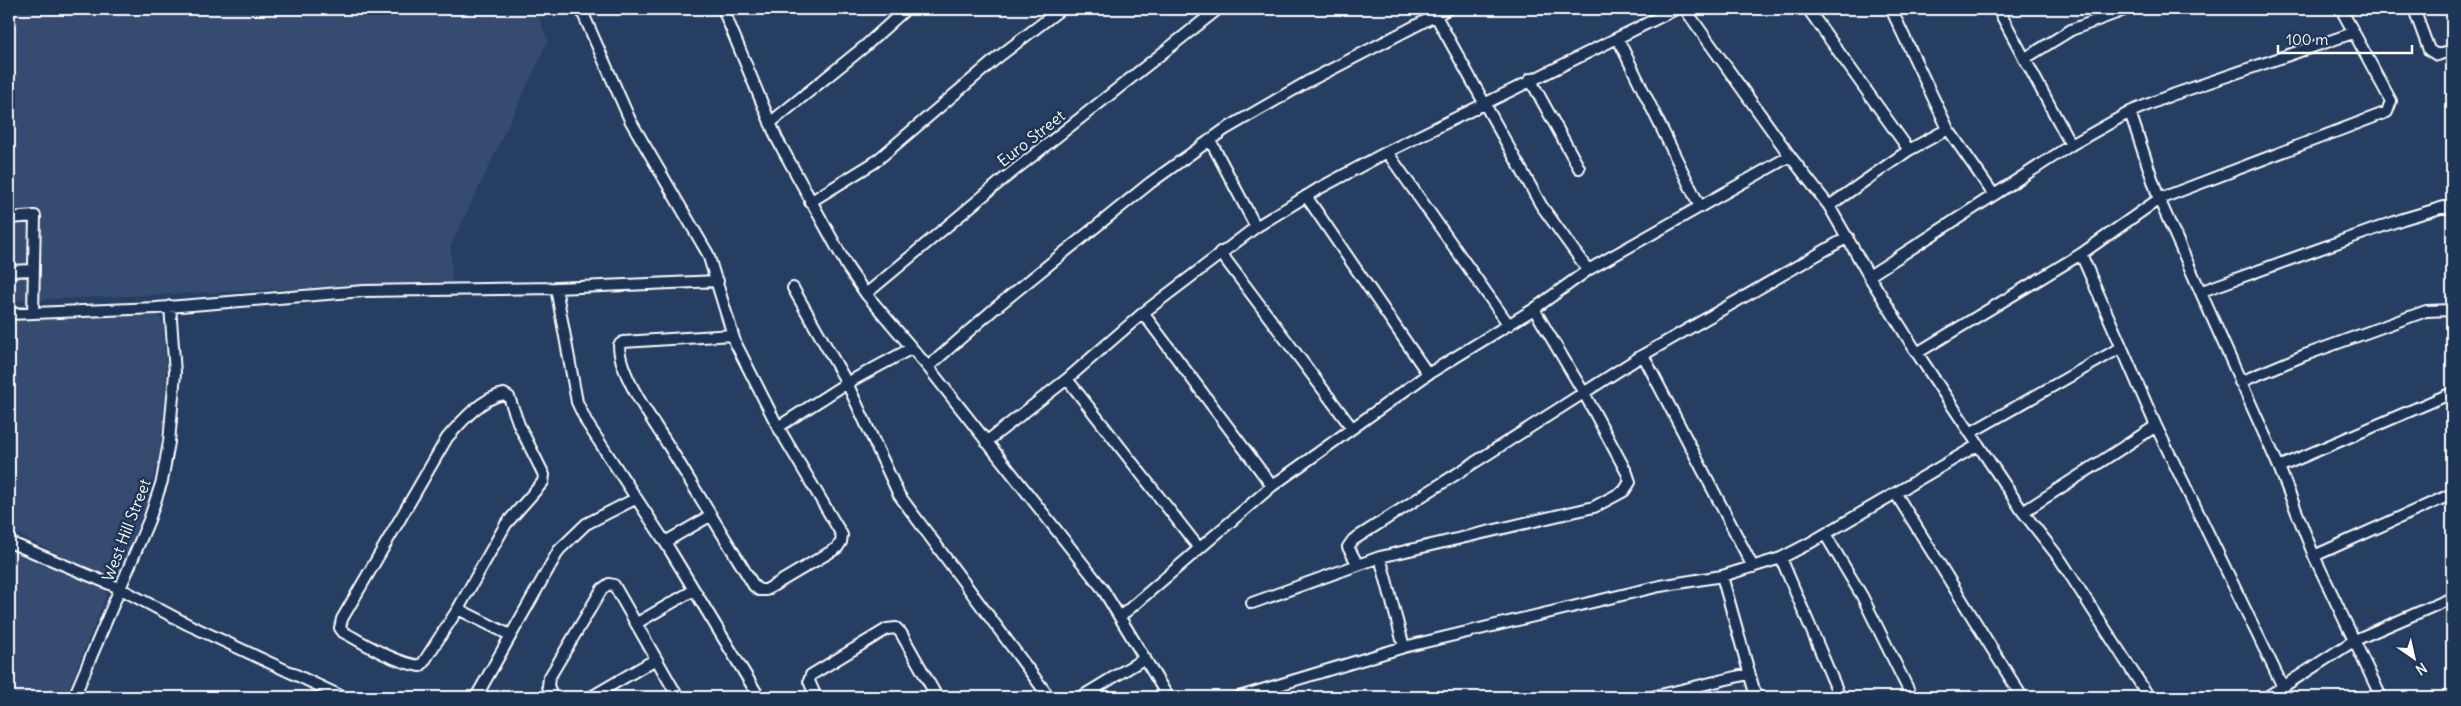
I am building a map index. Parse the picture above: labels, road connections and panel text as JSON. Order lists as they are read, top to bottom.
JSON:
{
  "streets": {
    "street": ["Euro Street", "West Hill Street"]
  },
  "scale_bar": "100 m",
  "north": "bottom right"
}
